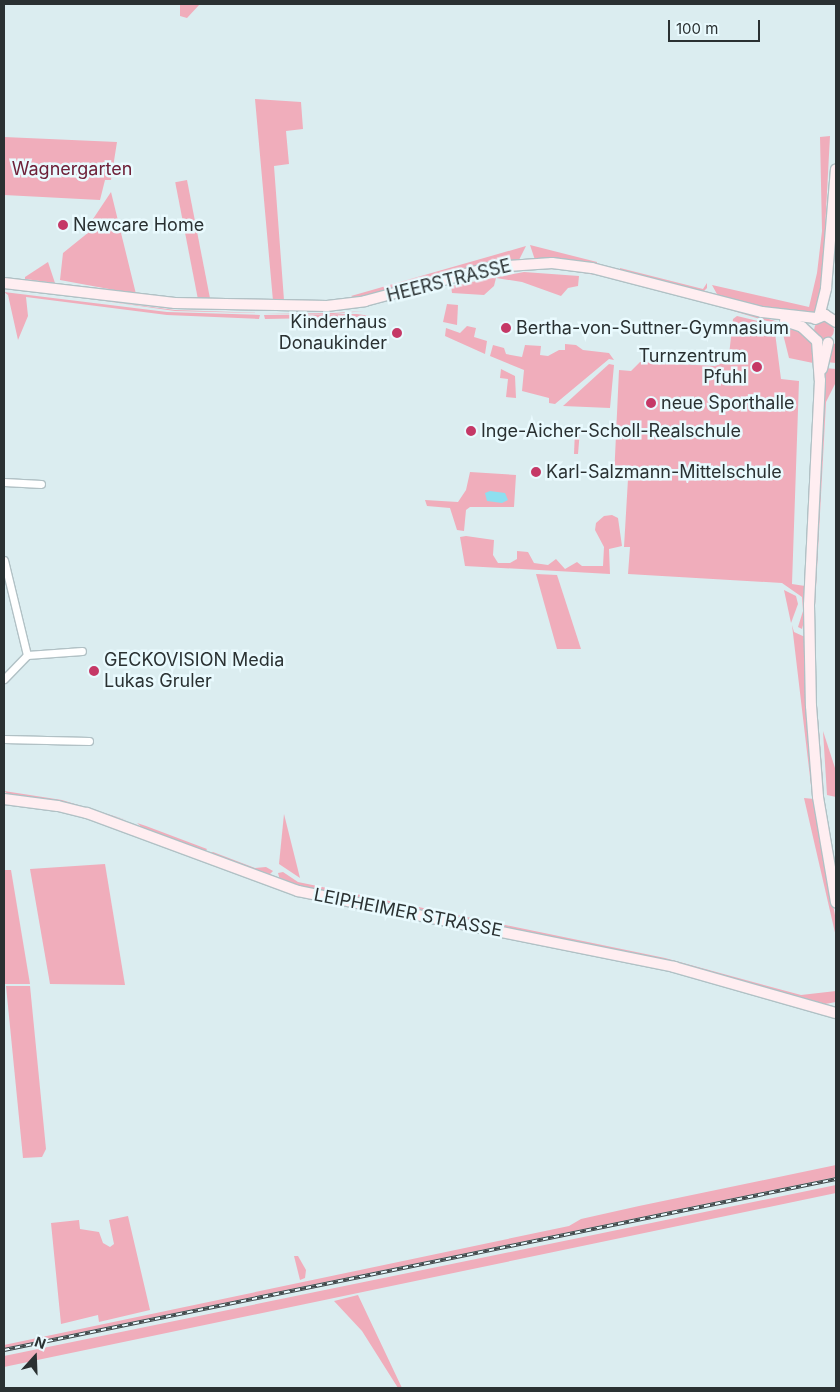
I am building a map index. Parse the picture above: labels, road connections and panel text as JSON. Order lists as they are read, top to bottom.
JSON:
{
  "streets": {
    "street": ["HEERSTRASSE", "LEIPHEIMER STRASSE"]
  },
  "parks": ["Wagnergarten"],
  "places": [
    "Newcare Home",
    "Bertha-von-Suttner-Gymnasium",
    "Kinderhaus Donaukinder",
    "Turnzentrum Pfuhl",
    "neue Sporthalle",
    "Inge-Aicher-Scholl-Realschule",
    "Karl-Salzmann-Mittelschule",
    "GECKOVISION Media Lukas Gruler"
  ],
  "scale_bar": "100 m",
  "north": "top"
}
